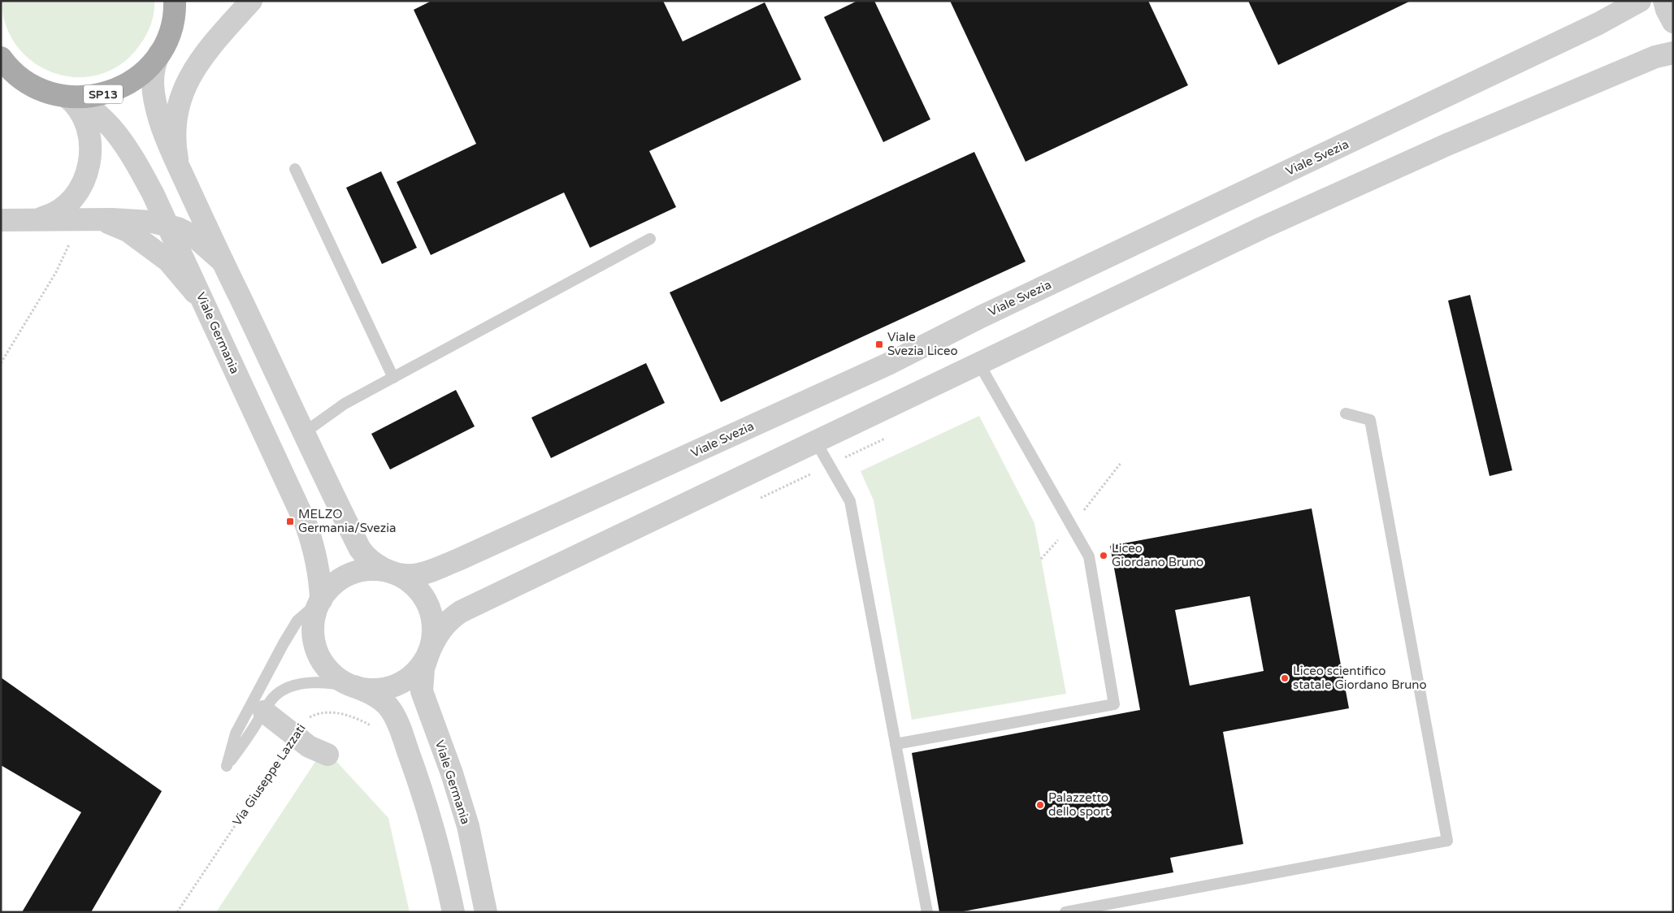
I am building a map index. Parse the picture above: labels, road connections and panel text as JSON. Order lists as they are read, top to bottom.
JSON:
{
  "streets": {
    "main road": ["SP13"],
    "street": ["Viale Svezia", "Viale Germania"],
    "path": ["Via Giuseppe Lazzati"]
  },
  "crossings": [
    ["SP13", "Viale Germania"],
    ["Viale Svezia", "Viale Germania"]
  ],
  "places": {
    "transit": ["Viale Svezia Liceo", "MELZO Germania/Svezia"],
    "other": ["Liceo Giordano Bruno", "Liceo scientifico statale Giordano Bruno", "Palazzetto dello sport"]
  }
}
